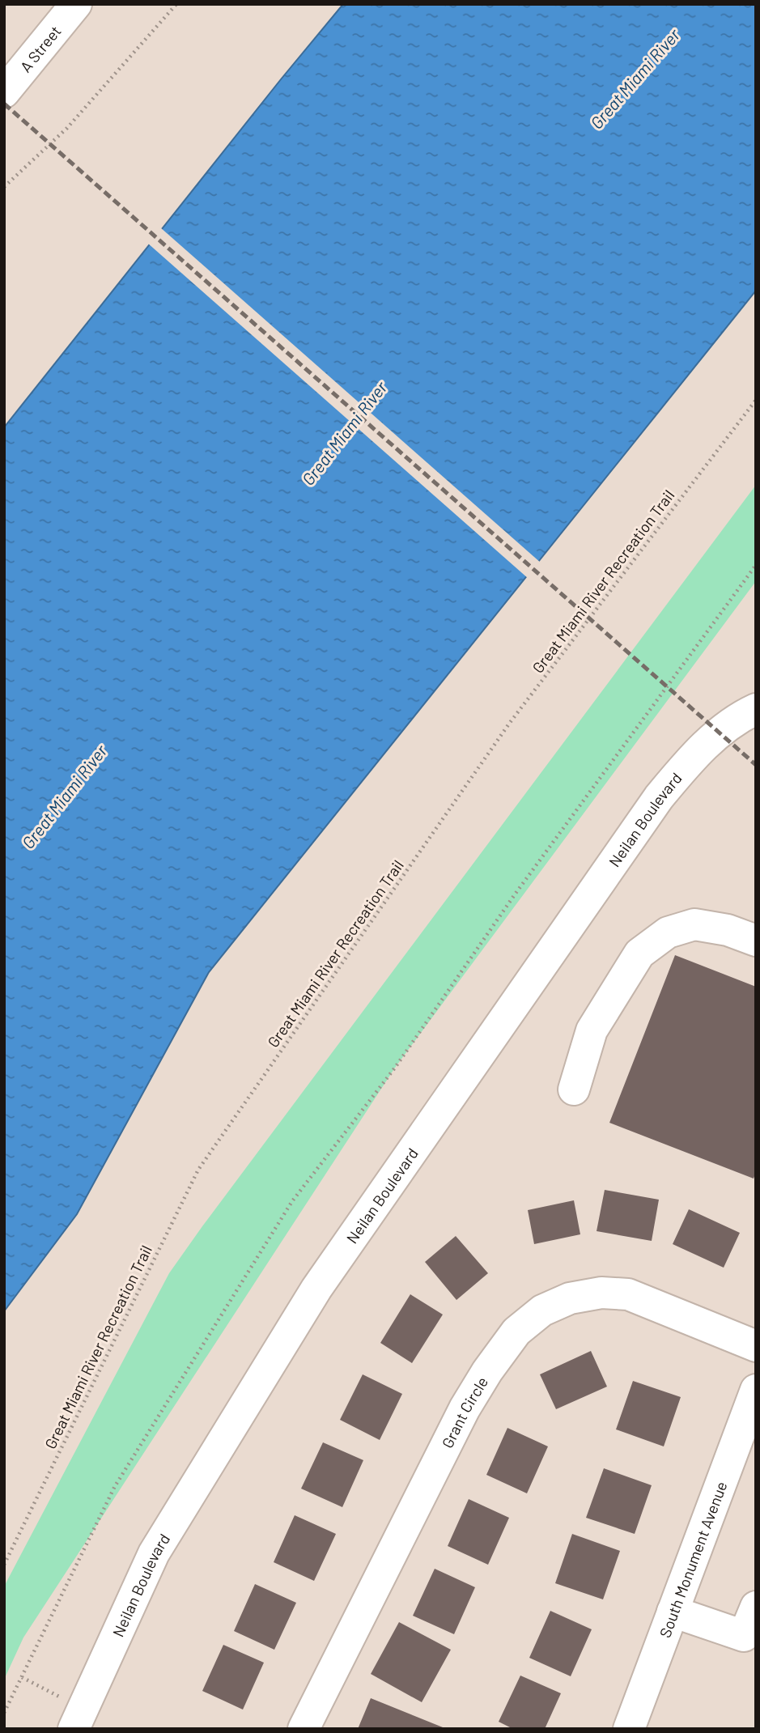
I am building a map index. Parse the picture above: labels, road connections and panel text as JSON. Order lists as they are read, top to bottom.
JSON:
{
  "streets": {
    "street": [
      "A Street",
      "Neilan Boulevard",
      "Grant Circle",
      "South Monument Avenue"
    ],
    "path": ["Great Miami River Recreation Trail"]
  },
  "water": ["Great Miami River"]
}
